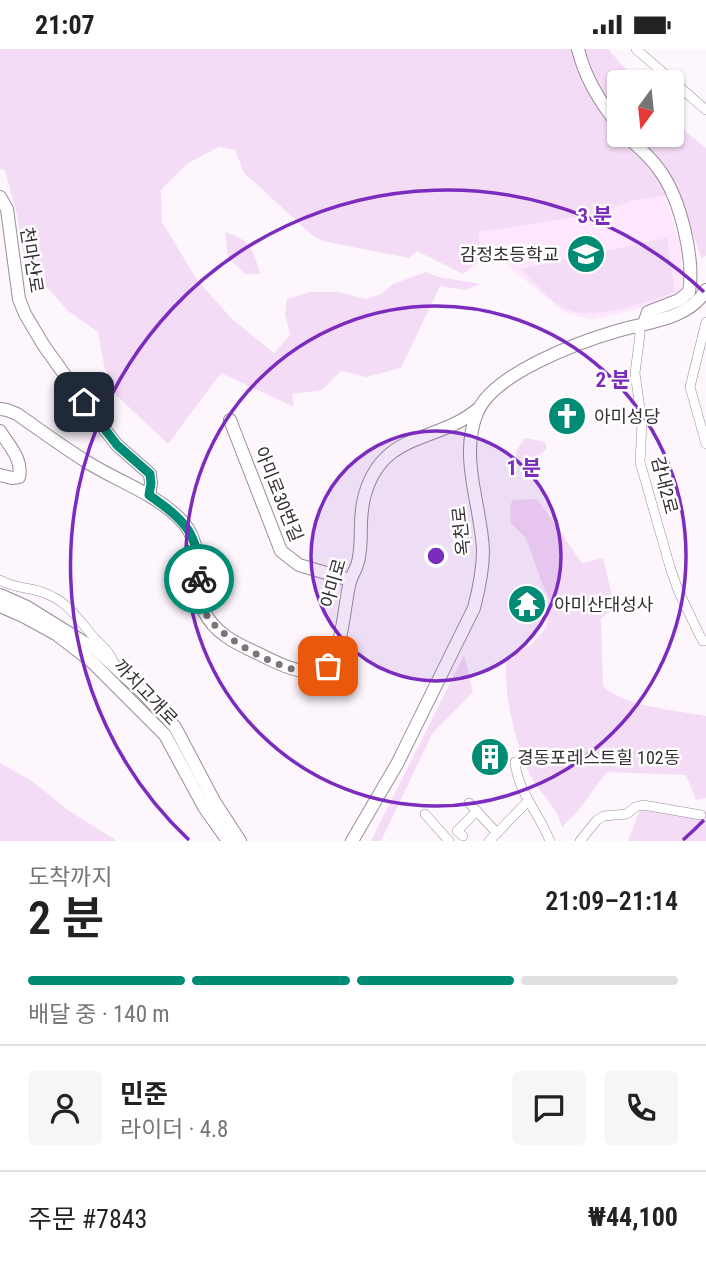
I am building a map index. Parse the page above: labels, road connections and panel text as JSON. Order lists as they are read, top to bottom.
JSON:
{
  "streets": {
    "street": [
      "천마산로",
      "감내2로",
      "아미로30번길",
      "옥천로",
      "아미로",
      "까치고개로"
    ]
  },
  "crossings": [
    ["천마산로", "아미로"],
    ["아미로30번길", "아미로"],
    ["옥천로", "아미로"]
  ],
  "places": {
    "school or university": ["감정초등학교"],
    "church": ["아미성당"],
    "temple": ["아미산대성사"],
    "building": ["경동포레스트힐 102동"]
  },
  "north": "bottom",
  "page": {
    "status": "21:07",
    "heading": ["2 분", "도착까지", "21:09–21:14"],
    "panel": [
      "민준",
      "라이더 · 4.8",
      "주문 #7843",
      "₩44,100"
    ],
    "bar": "배달 중 · 140 m"
  },
  "rings": ["3 분", "2 분", "1 분"]
}
